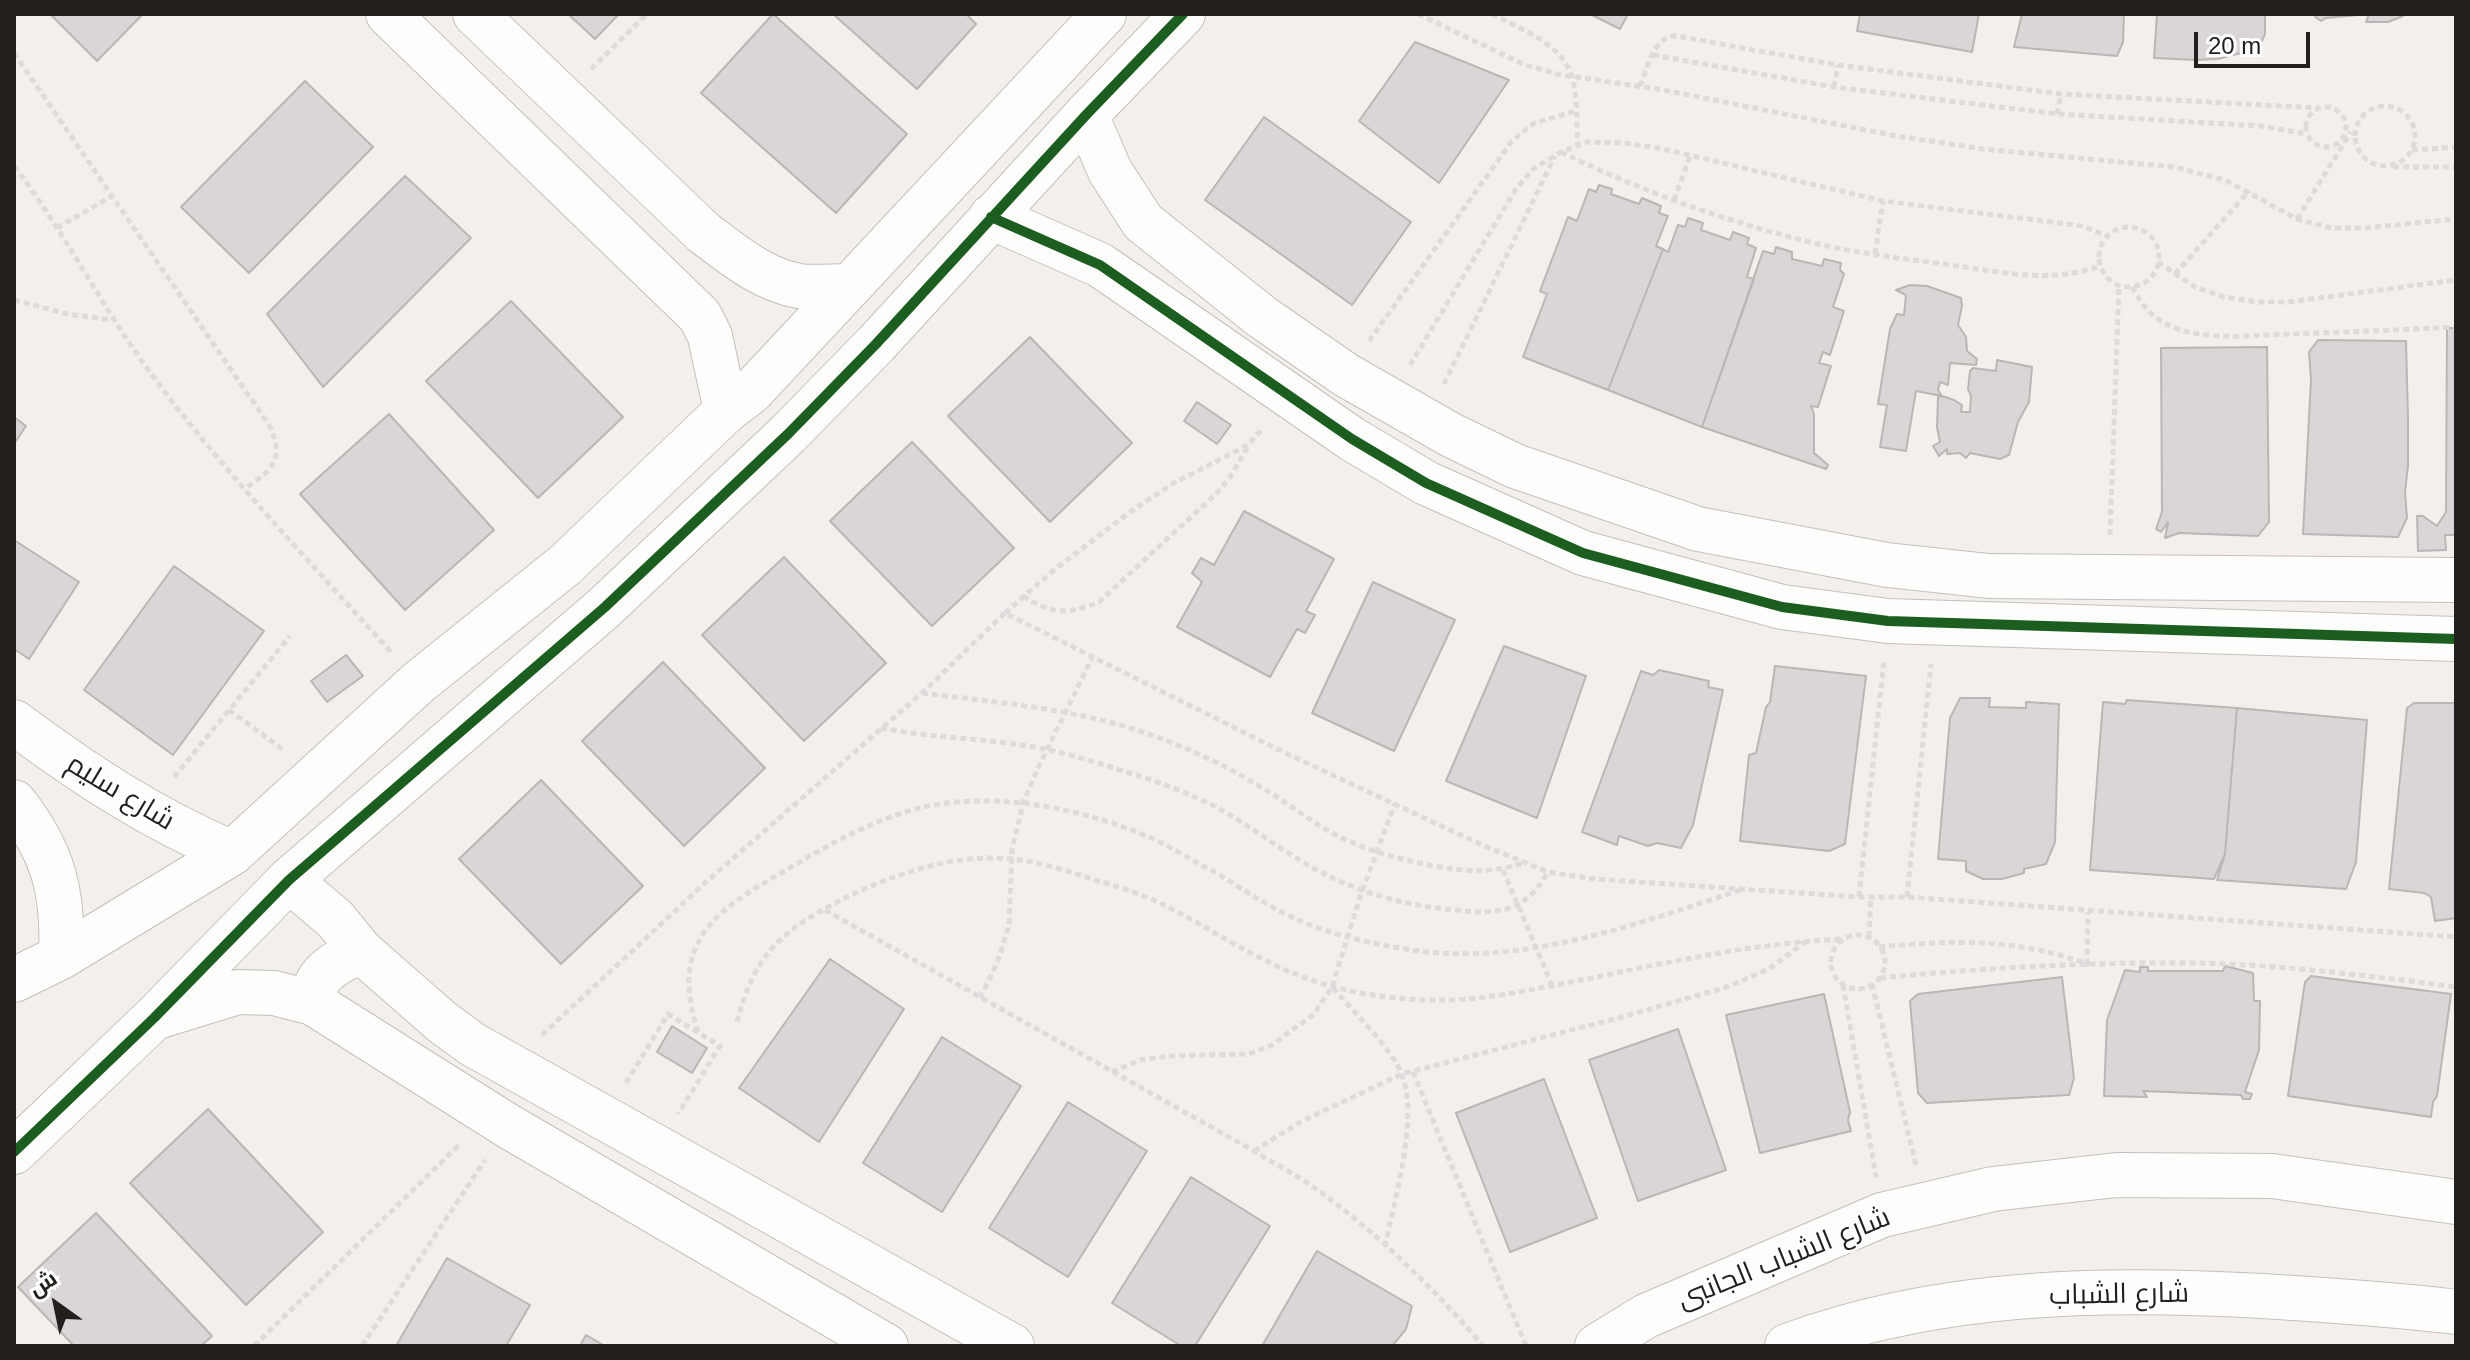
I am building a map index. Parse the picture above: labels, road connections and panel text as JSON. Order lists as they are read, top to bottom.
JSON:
{
  "streets": {
    "street": ["شارع سليم", "شارع الشباب الجانبى", "شارع الشباب"]
  },
  "scale_bar": "20 m",
  "north": "top left"
}
